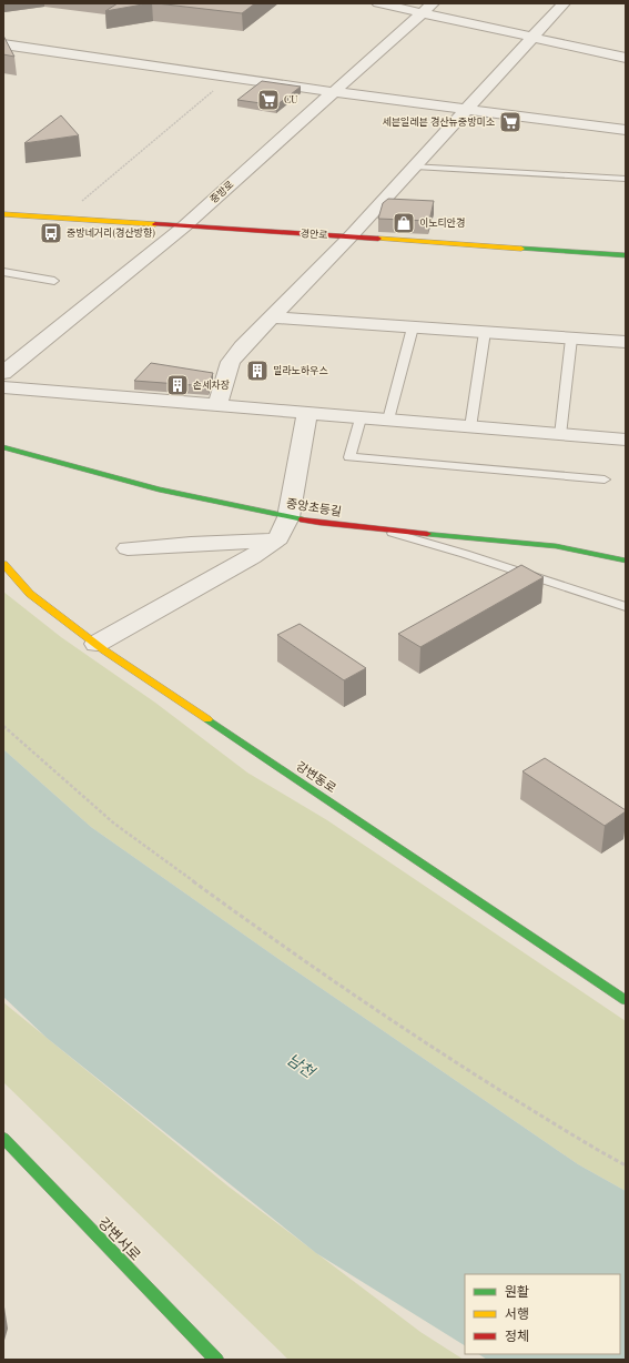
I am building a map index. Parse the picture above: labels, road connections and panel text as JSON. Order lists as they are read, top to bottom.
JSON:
{
  "streets": {
    "street": [
      "중방로",
      "경안로",
      "중앙초등길",
      "강변동로",
      "강변서로"
    ]
  },
  "crossings": [
    ["중방로", "경안로"]
  ],
  "water": ["남천"],
  "places": {
    "supermarket": ["CU", "세븐일레븐 경산뉴중방미소"],
    "shop": ["이노티안경"],
    "bus stop": ["중방네거리(경산방향)"],
    "building": ["밀라노하우스", "손세차장"]
  },
  "legend": ["원활", "서행", "정체"]
}
